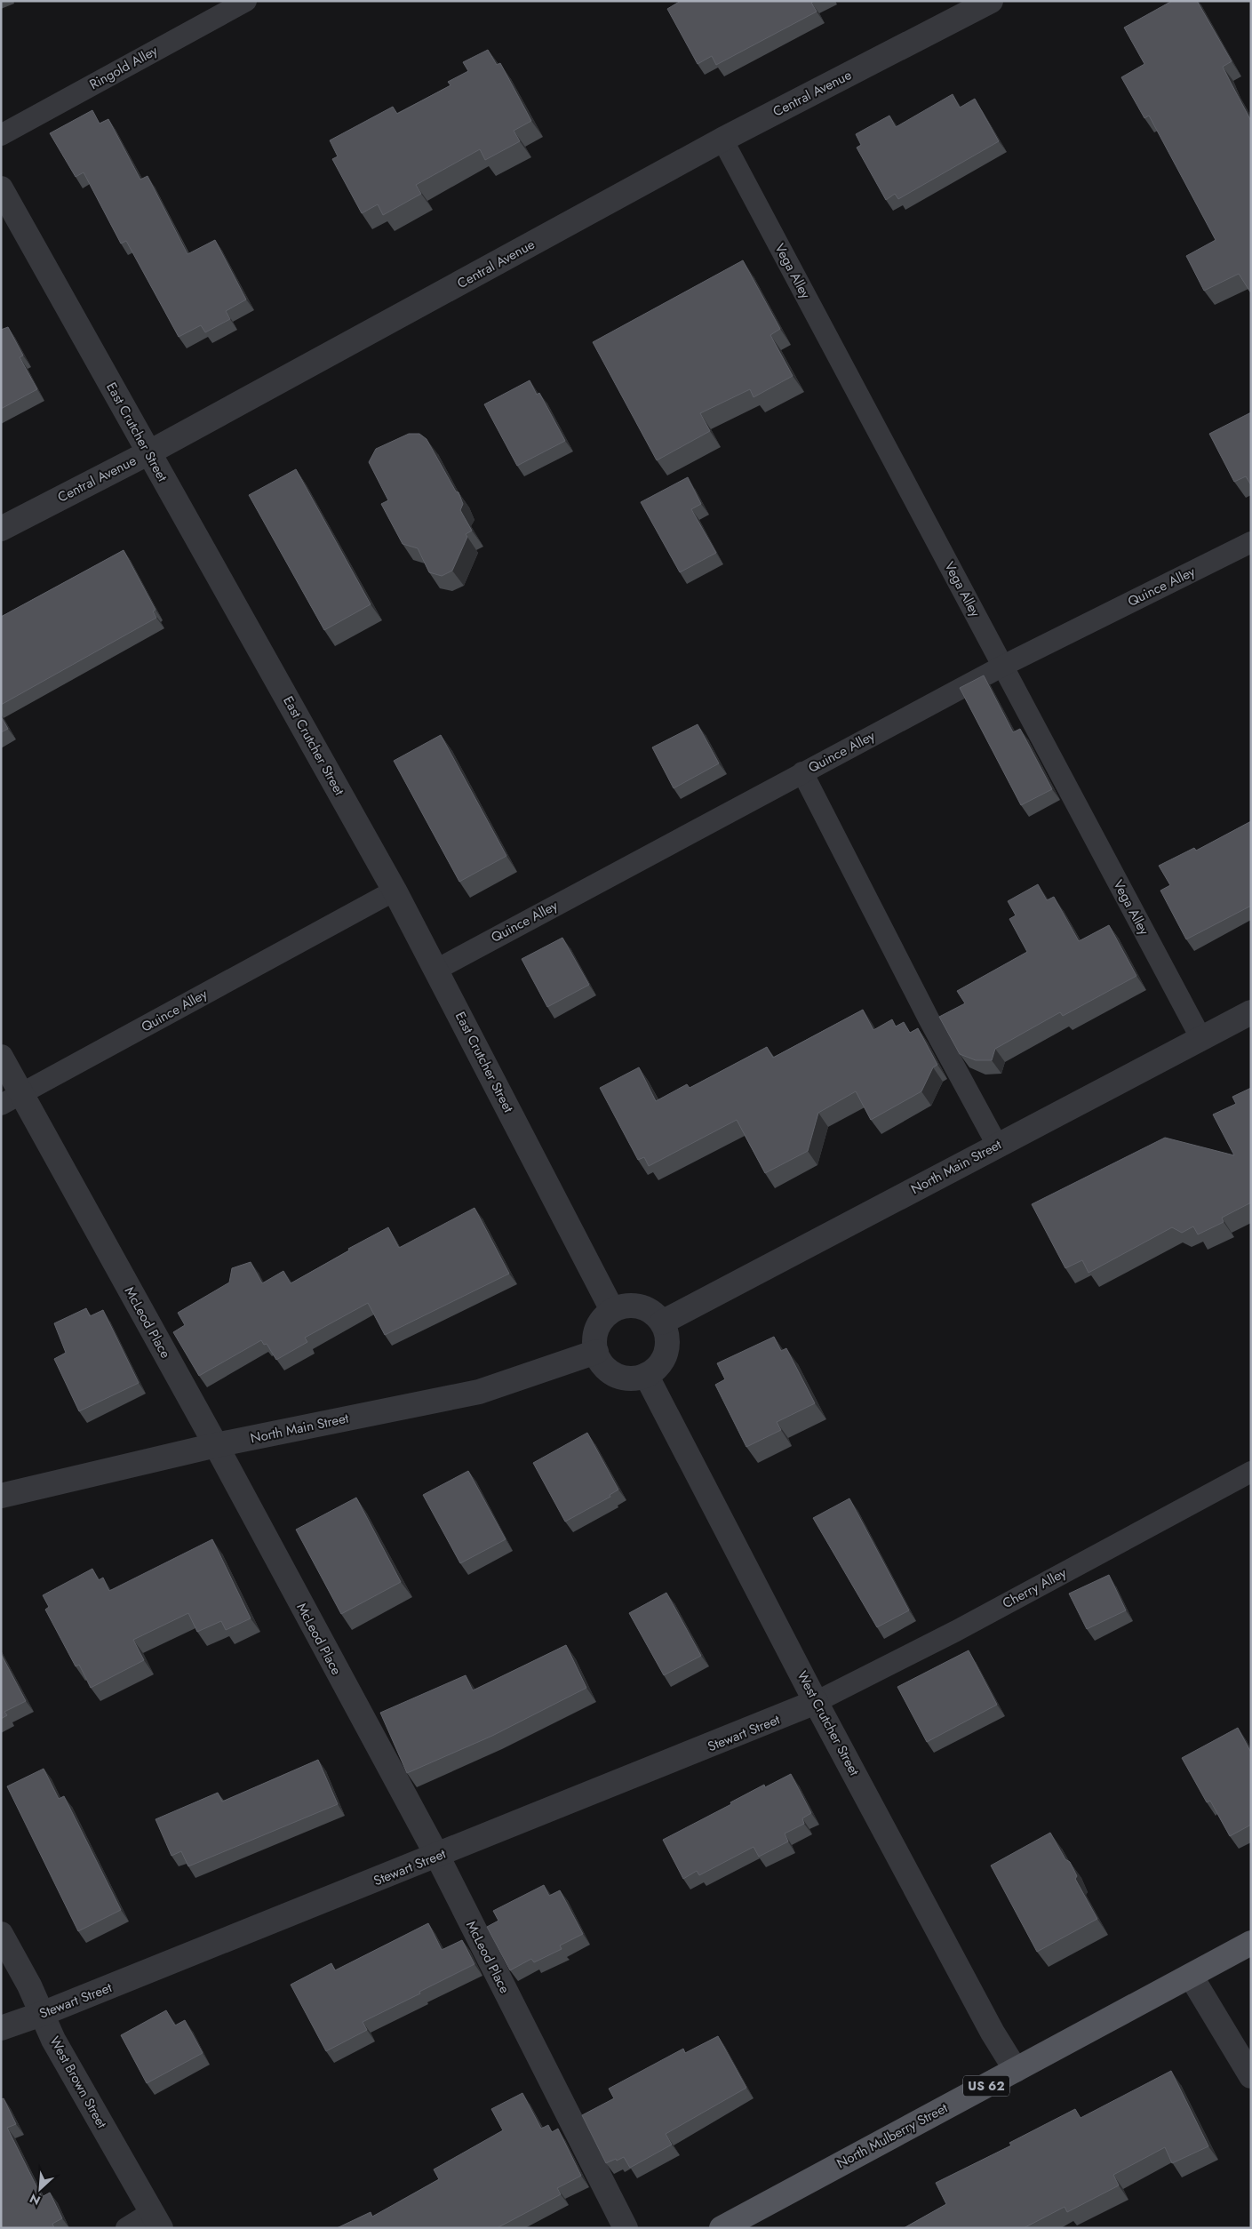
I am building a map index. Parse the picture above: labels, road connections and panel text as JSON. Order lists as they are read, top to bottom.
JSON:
{
  "streets": {
    "main road": ["US 62", "North Mulberry Street"],
    "street": [
      "Central Avenue",
      "East Crutcher Street",
      "North Main Street",
      "McLeod Place",
      "West Crutcher Street",
      "Stewart Street",
      "West Brown Street"
    ],
    "lane": [
      "Ringold Alley",
      "Vega Alley",
      "Quince Alley",
      "Cherry Alley"
    ]
  },
  "crossings": [
    ["Central Avenue", "Vega Alley"],
    ["Central Avenue", "East Crutcher Street"],
    ["Vega Alley", "Quince Alley"],
    ["Vega Alley", "North Main Street"],
    ["East Crutcher Street", "Quince Alley"],
    ["East Crutcher Street", "North Main Street"],
    ["East Crutcher Street", "West Crutcher Street"],
    ["Quince Alley", "McLeod Place"],
    ["North Main Street", "McLeod Place"],
    ["North Main Street", "West Crutcher Street"],
    ["McLeod Place", "Stewart Street"],
    ["Cherry Alley", "West Crutcher Street"],
    ["Cherry Alley", "Stewart Street"],
    ["West Crutcher Street", "Stewart Street"],
    ["West Crutcher Street", "North Mulberry Street"],
    ["Stewart Street", "West Brown Street"]
  ],
  "north": "bottom left"
}
